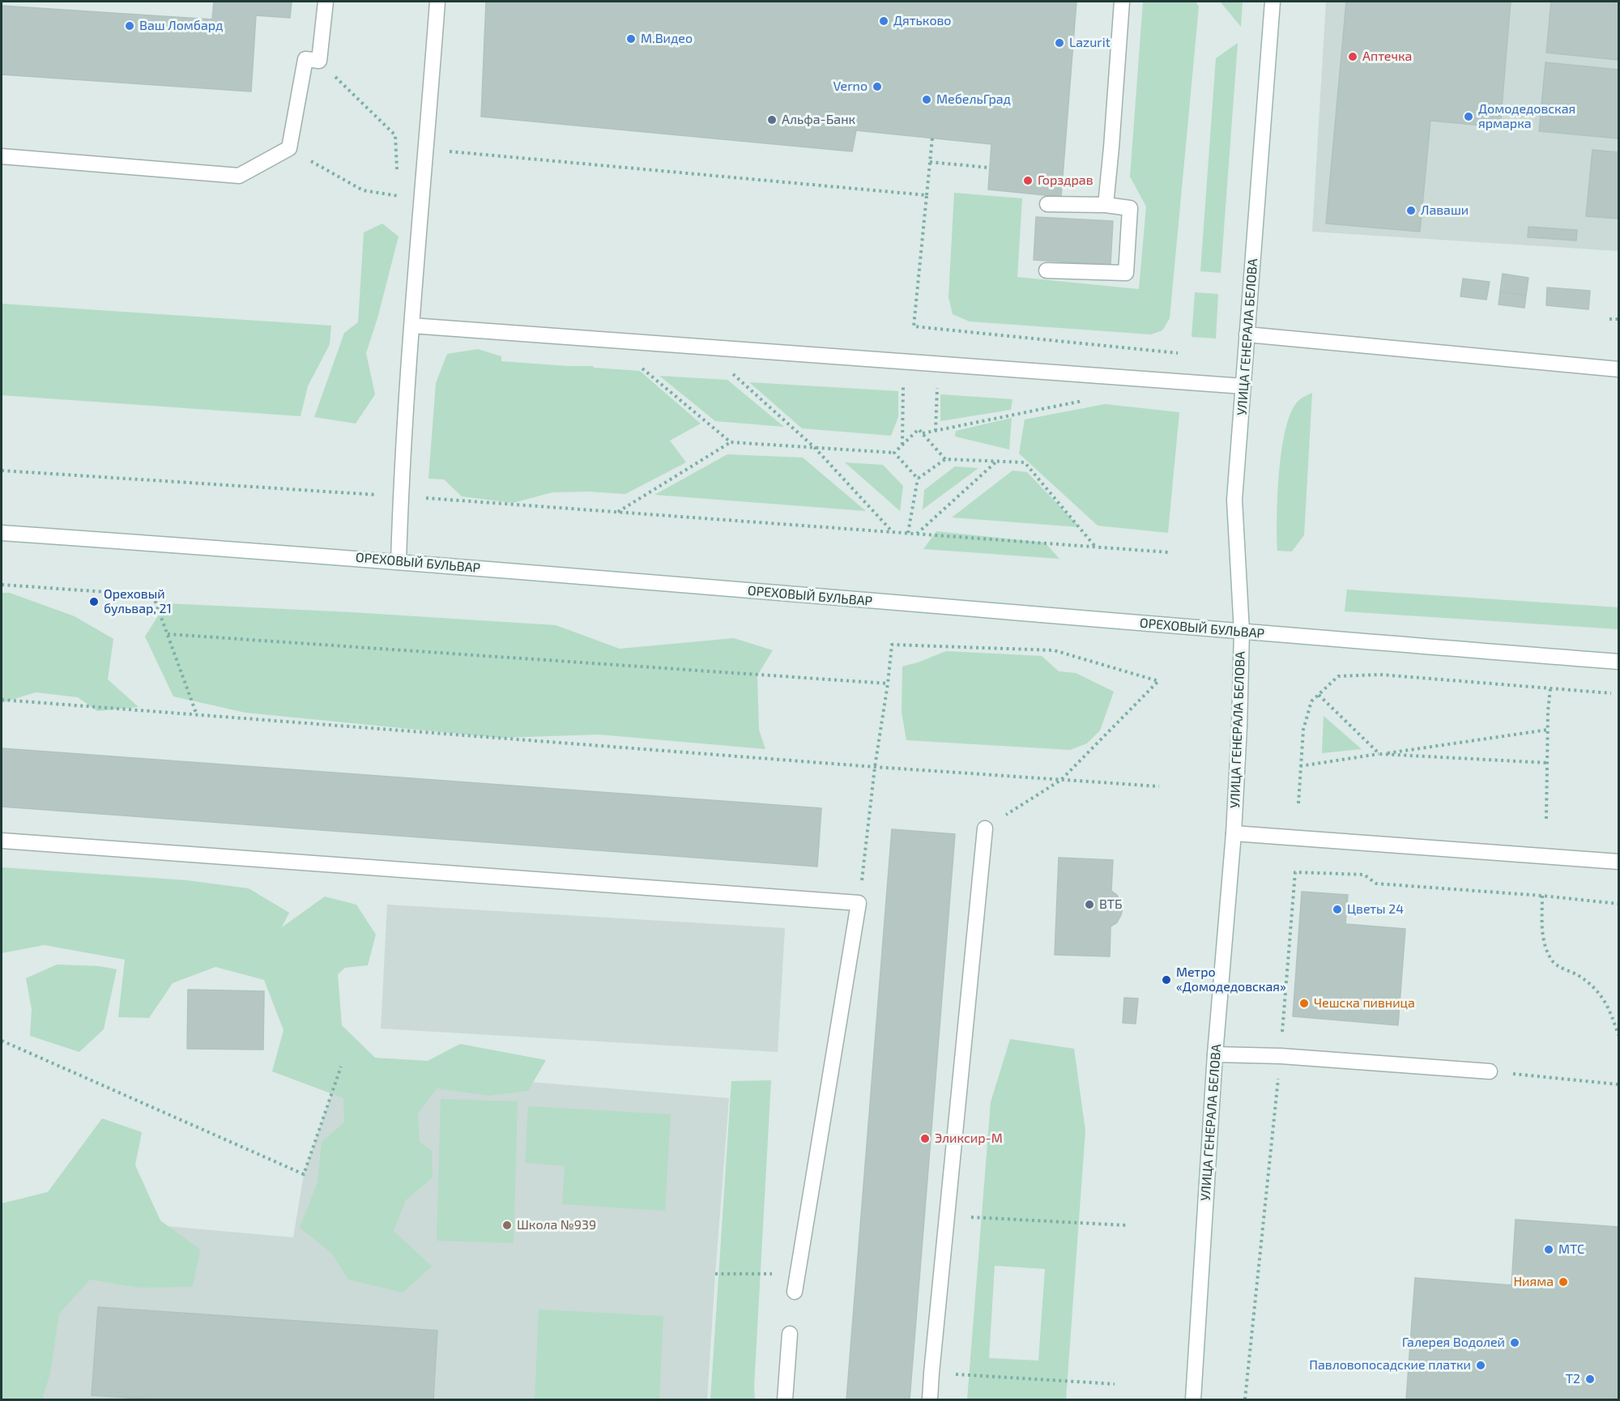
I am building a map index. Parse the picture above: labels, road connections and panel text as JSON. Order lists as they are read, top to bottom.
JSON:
{
  "streets": {
    "main road": ["УЛИЦА ГЕНЕРАЛА БЕЛОВА", "ОРЕХОВЫЙ БУЛЬВАР"]
  },
  "crossings": [
    ["УЛИЦА ГЕНЕРАЛА БЕЛОВА", "ОРЕХОВЫЙ БУЛЬВАР"]
  ],
  "places": [
    "Дятьково",
    "Ваш Ломбард",
    "М.Видео",
    "Lazurit",
    "Аптечка",
    "Verno",
    "МебельГрад",
    "Домодедовская ярмарка",
    "Альфа-Банк",
    "Горздрав",
    "Лаваши",
    "Ореховый бульвар, 21",
    "ВТБ",
    "Цветы 24",
    "Метро «Домодедовская»",
    "Чешска пивница",
    "Эликсир-М",
    "Школа №939",
    "МТС",
    "Нияма",
    "Галерея Водолей",
    "Павловопосадские платки",
    "T2"
  ]
}
